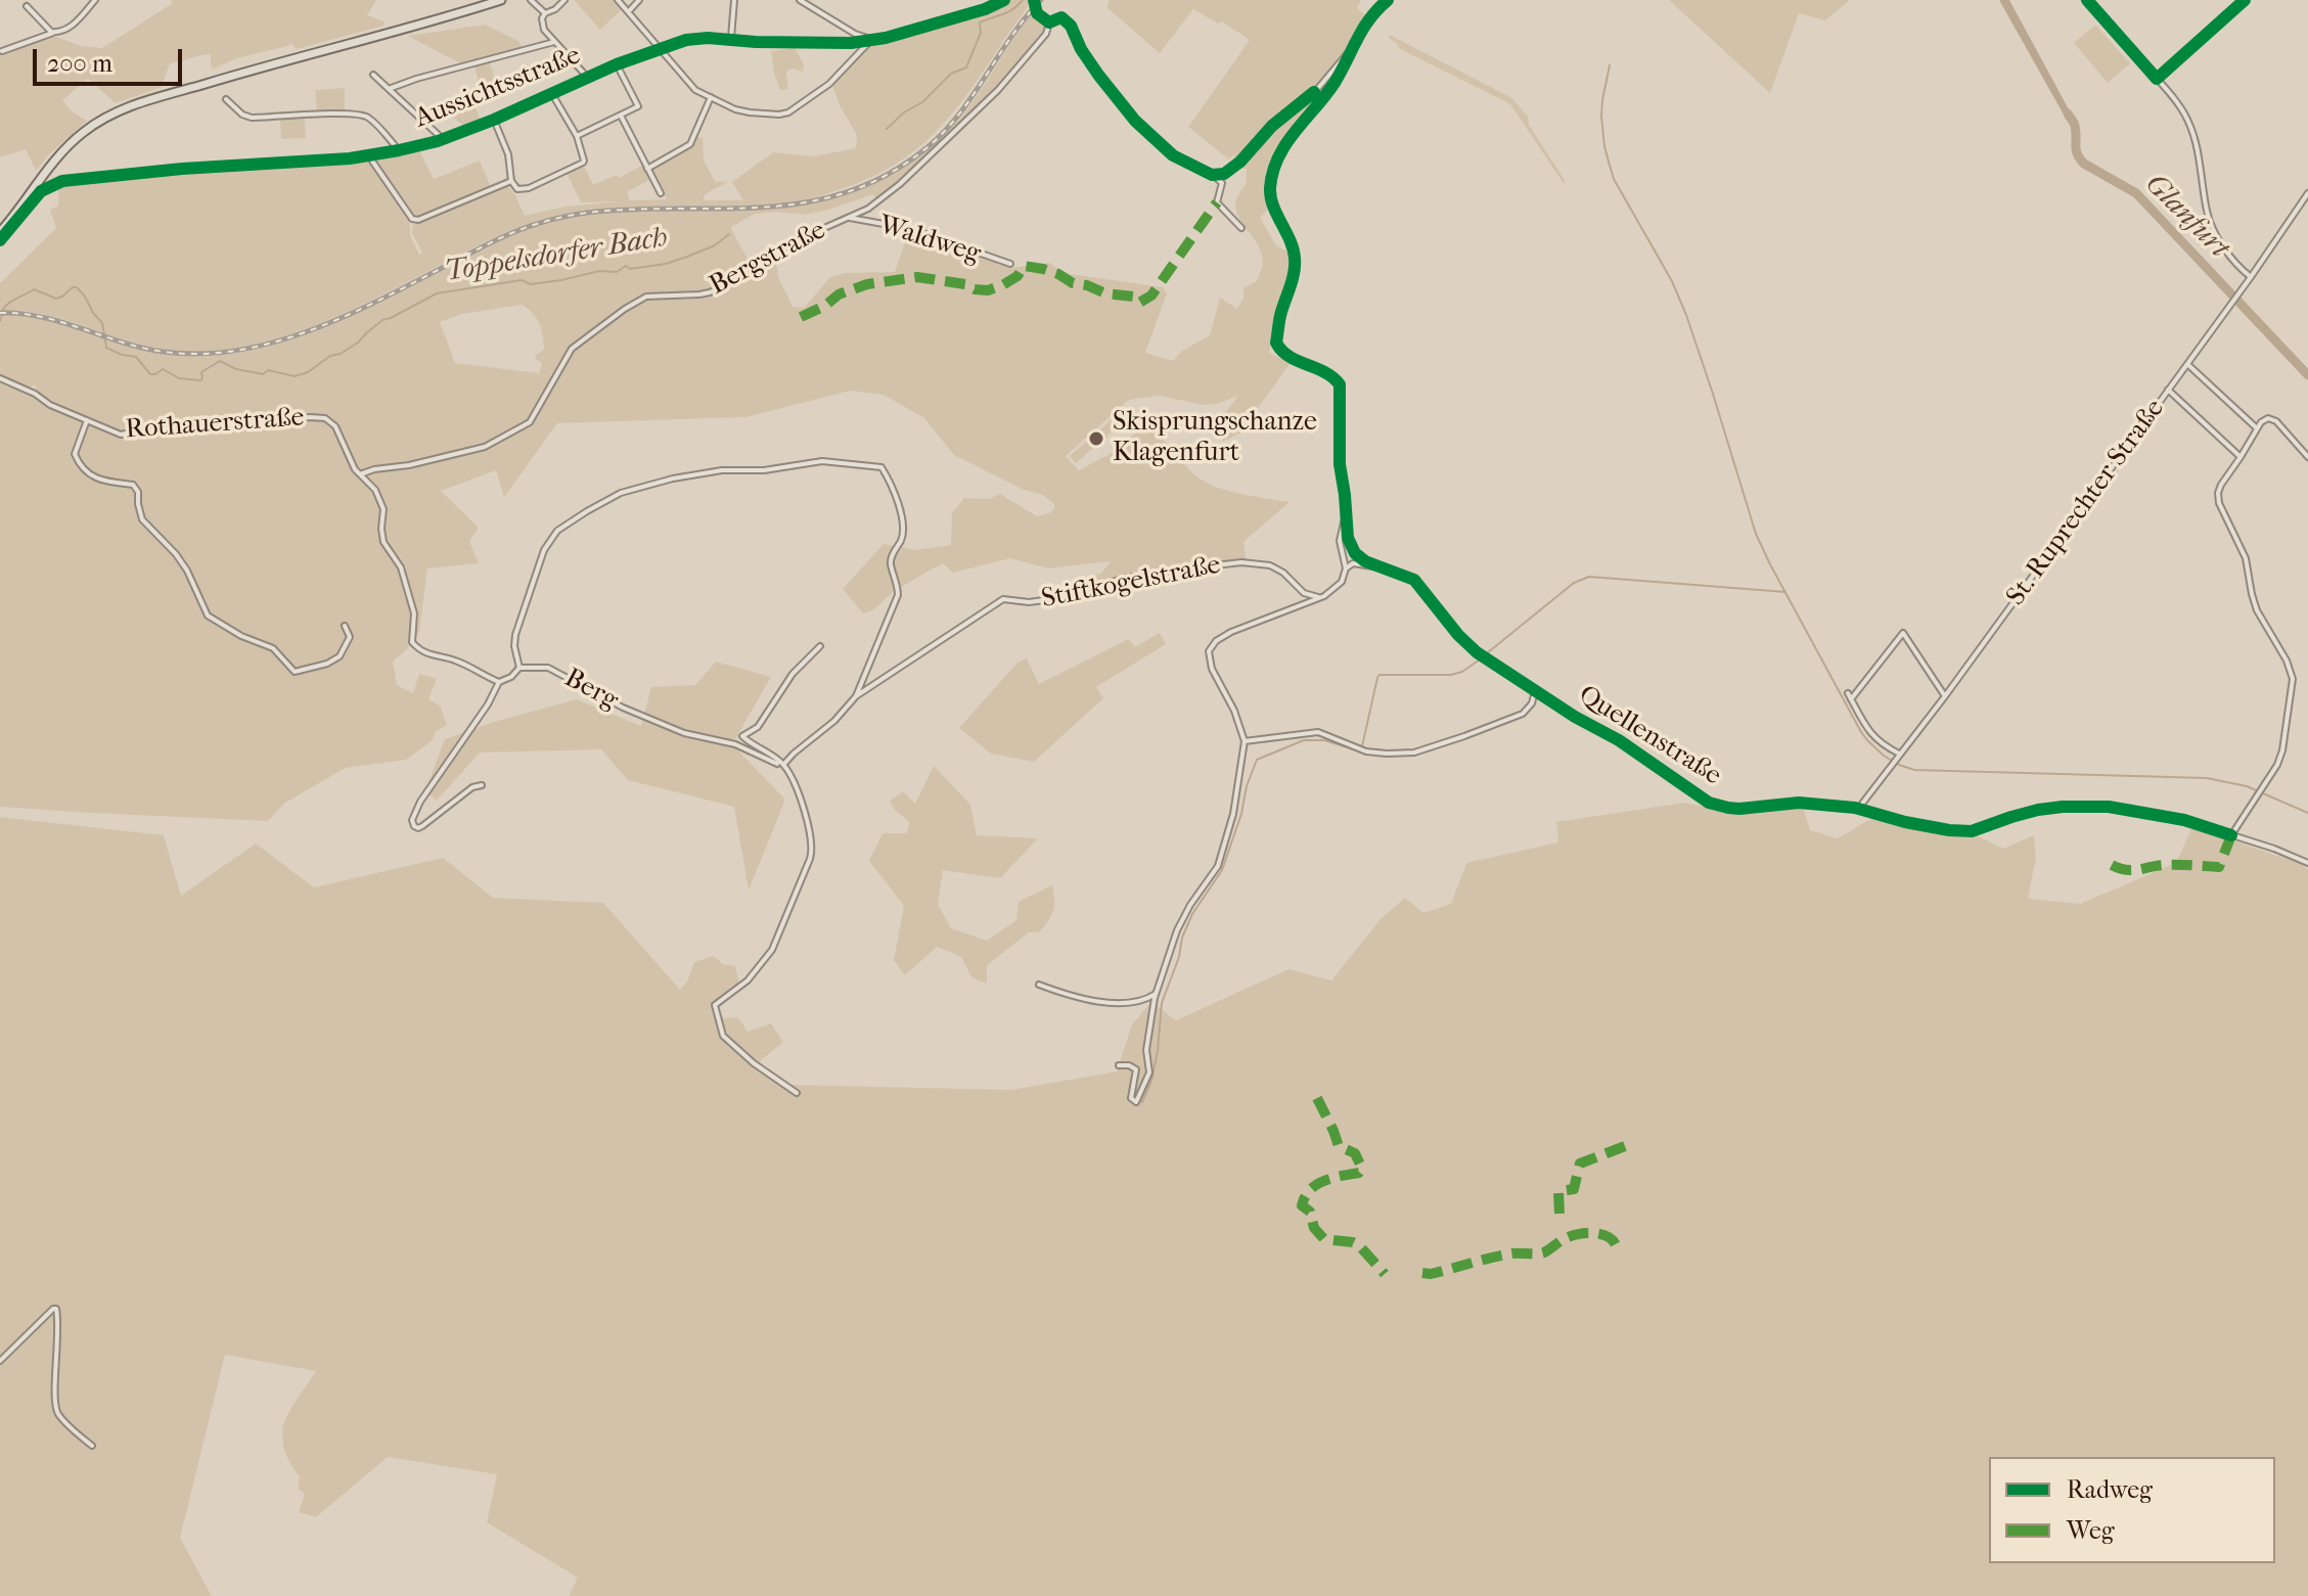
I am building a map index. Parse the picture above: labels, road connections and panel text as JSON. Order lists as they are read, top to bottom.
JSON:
{
  "streets": {
    "street": [
      "Aussichtsstraße",
      "Waldweg",
      "Bergstraße",
      "Rothauerstraße",
      "St. Ruprechter Straße",
      "Stiftkogelstraße",
      "Berg",
      "Quellenstraße"
    ]
  },
  "crossings": [
    ["Waldweg", "Bergstraße"],
    ["Bergstraße", "Rothauerstraße"],
    ["St. Ruprechter Straße", "Quellenstraße"],
    ["Stiftkogelstraße", "Berg"]
  ],
  "water": ["Glanfurt", "Toppelsdorfer Bach"],
  "places": ["Skisprungschanze Klagenfurt"],
  "legend": ["Radweg", "Weg"],
  "scale_bar": "200 m"
}
